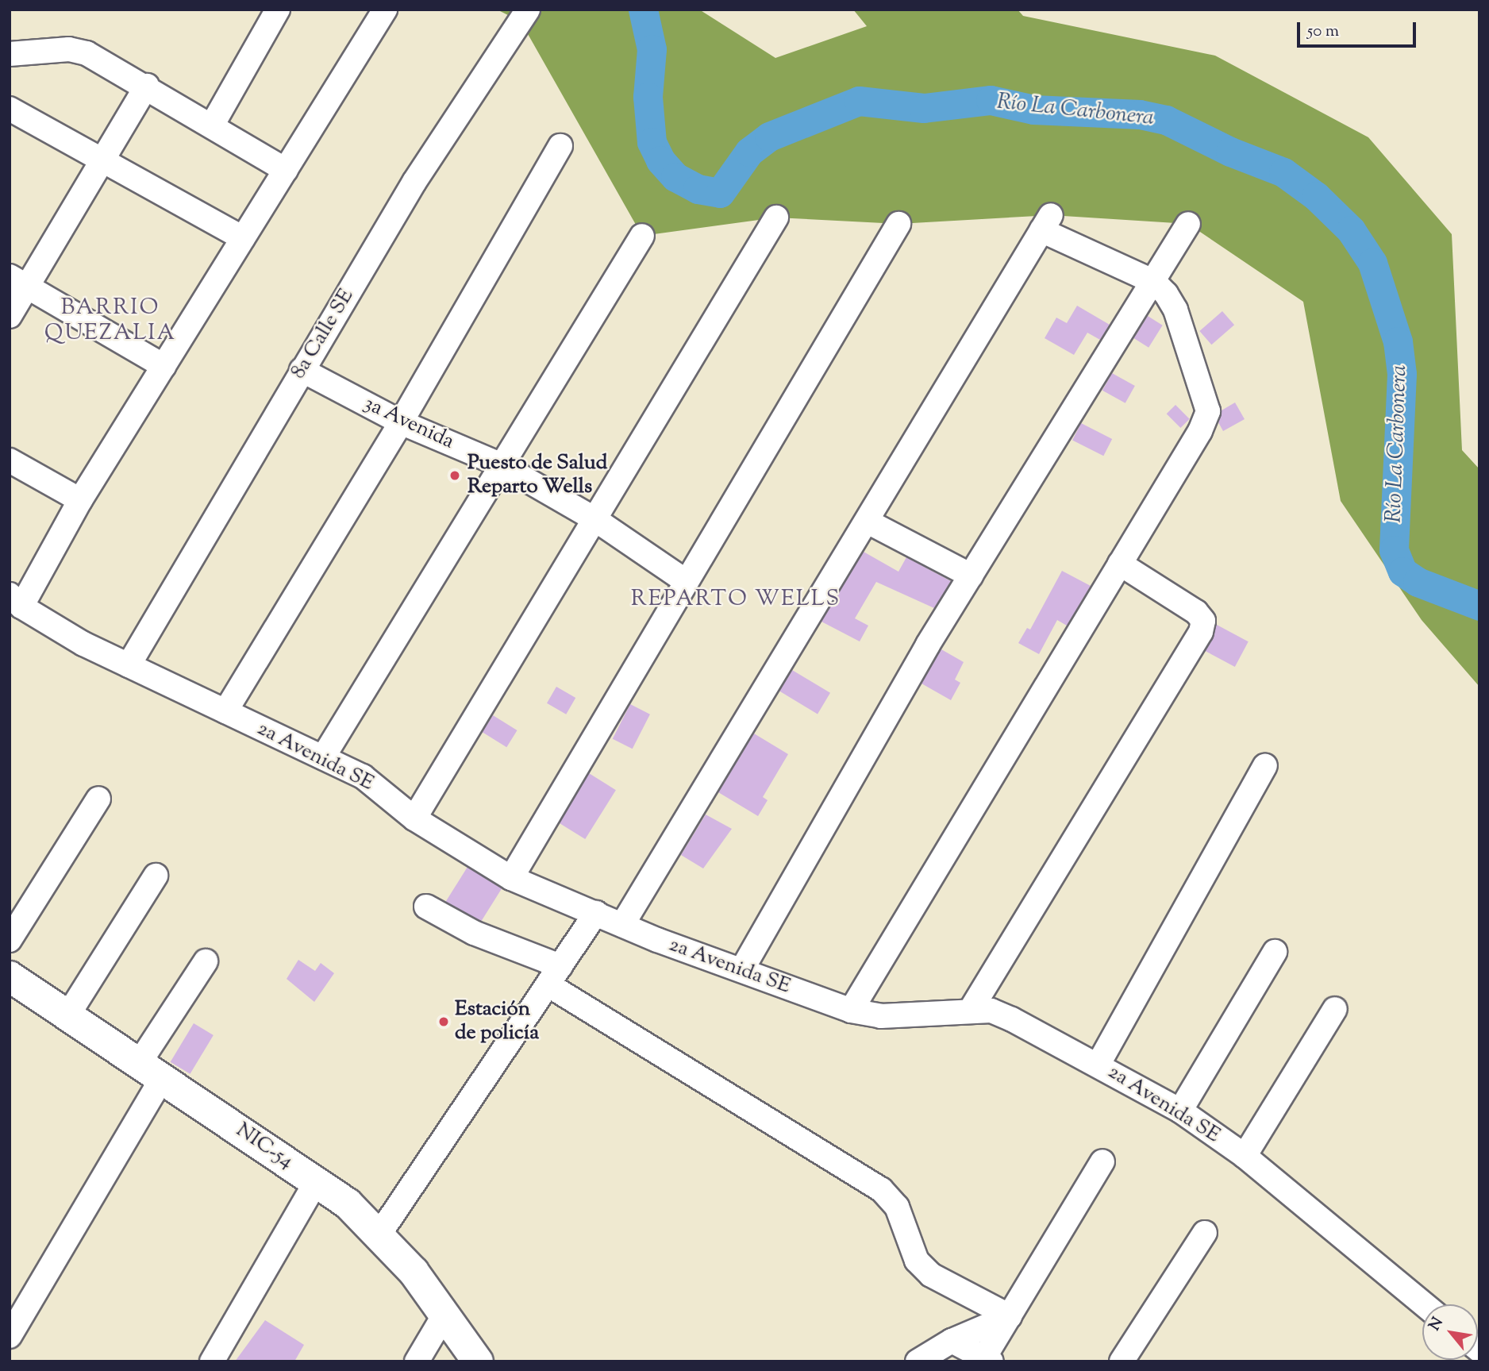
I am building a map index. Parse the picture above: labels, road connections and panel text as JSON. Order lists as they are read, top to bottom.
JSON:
{
  "streets": {
    "main road": ["NIC-54"],
    "street": ["8a Calle SE", "3a Avenida", "2a Avenida SE"]
  },
  "crossings": [
    ["8a Calle SE", "3a Avenida"],
    ["8a Calle SE", "2a Avenida SE"]
  ],
  "districts": ["BARRIO QUEZALIA", "REPARTO WELLS"],
  "water": ["Río La Carbonera"],
  "places": ["Puesto de Salud Reparto Wells", "Estación de policía"],
  "scale_bar": "50 m",
  "north": "top left"
}
